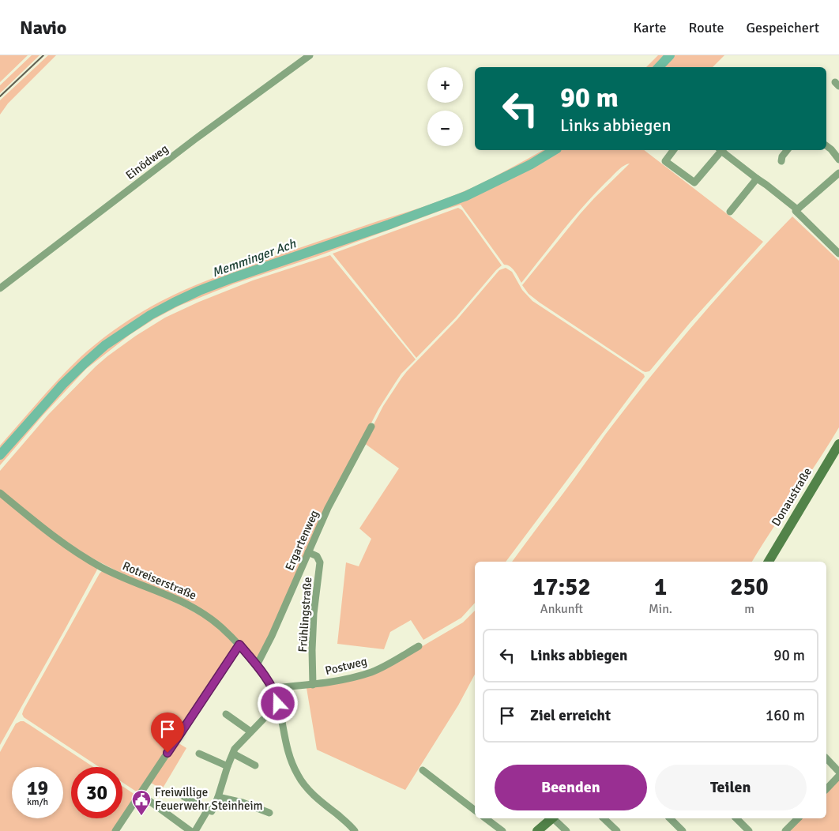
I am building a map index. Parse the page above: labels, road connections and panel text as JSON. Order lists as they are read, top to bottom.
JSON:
{
  "streets": {
    "street": [
      "Einödweg",
      "Donaustraße",
      "Ergartenweg",
      "Rotreiserstraße",
      "Frühlingstraße",
      "Postweg"
    ]
  },
  "crossings": [
    ["Ergartenweg", "Rotreiserstraße"],
    ["Ergartenweg", "Frühlingstraße"],
    ["Rotreiserstraße", "Postweg"],
    ["Frühlingstraße", "Postweg"]
  ],
  "water": ["Memminger Ach"],
  "places": {
    "public building": ["Freiwillige Feuerwehr Steinheim"]
  },
  "page": {
    "header": "Navio",
    "nav": ["Karte", "Route", "Gespeichert"],
    "map_buttons": ["+", "−"],
    "turn": ["90 m", "Links abbiegen"],
    "eta": [
      "17:52",
      "Ankunft",
      "1",
      "Min.",
      "250",
      "m"
    ],
    "list": [
      {
        "name": "Links abbiegen",
        "value": "90 m"
      },
      {
        "name": "Ziel erreicht",
        "value": "160 m"
      }
    ],
    "buttons": ["Beenden", "Teilen"],
    "speed": "19 km/h",
    "limit": "30"
  }
}
